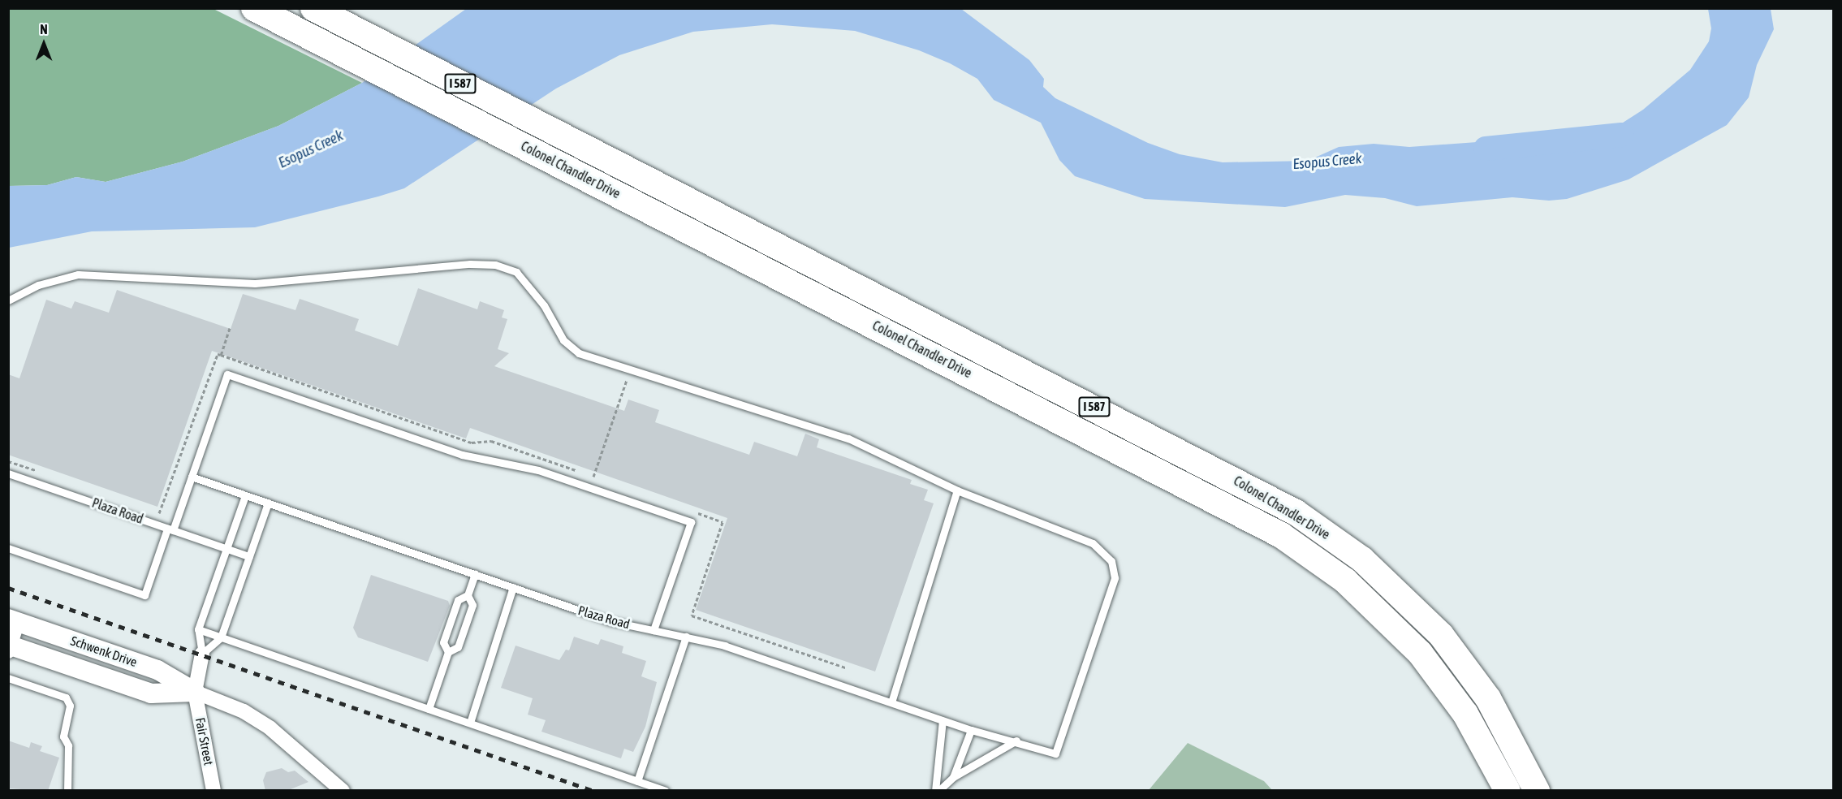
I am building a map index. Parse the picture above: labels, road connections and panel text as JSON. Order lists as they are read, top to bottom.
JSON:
{
  "streets": {
    "highway": ["I 587", "Colonel Chandler Drive"],
    "street": ["Schwenk Drive", "Fair Street"],
    "lane": ["Plaza Road"]
  },
  "crossings": [
    ["Schwenk Drive", "Fair Street"]
  ],
  "water": ["Esopus Creek"],
  "north": "top"
}
